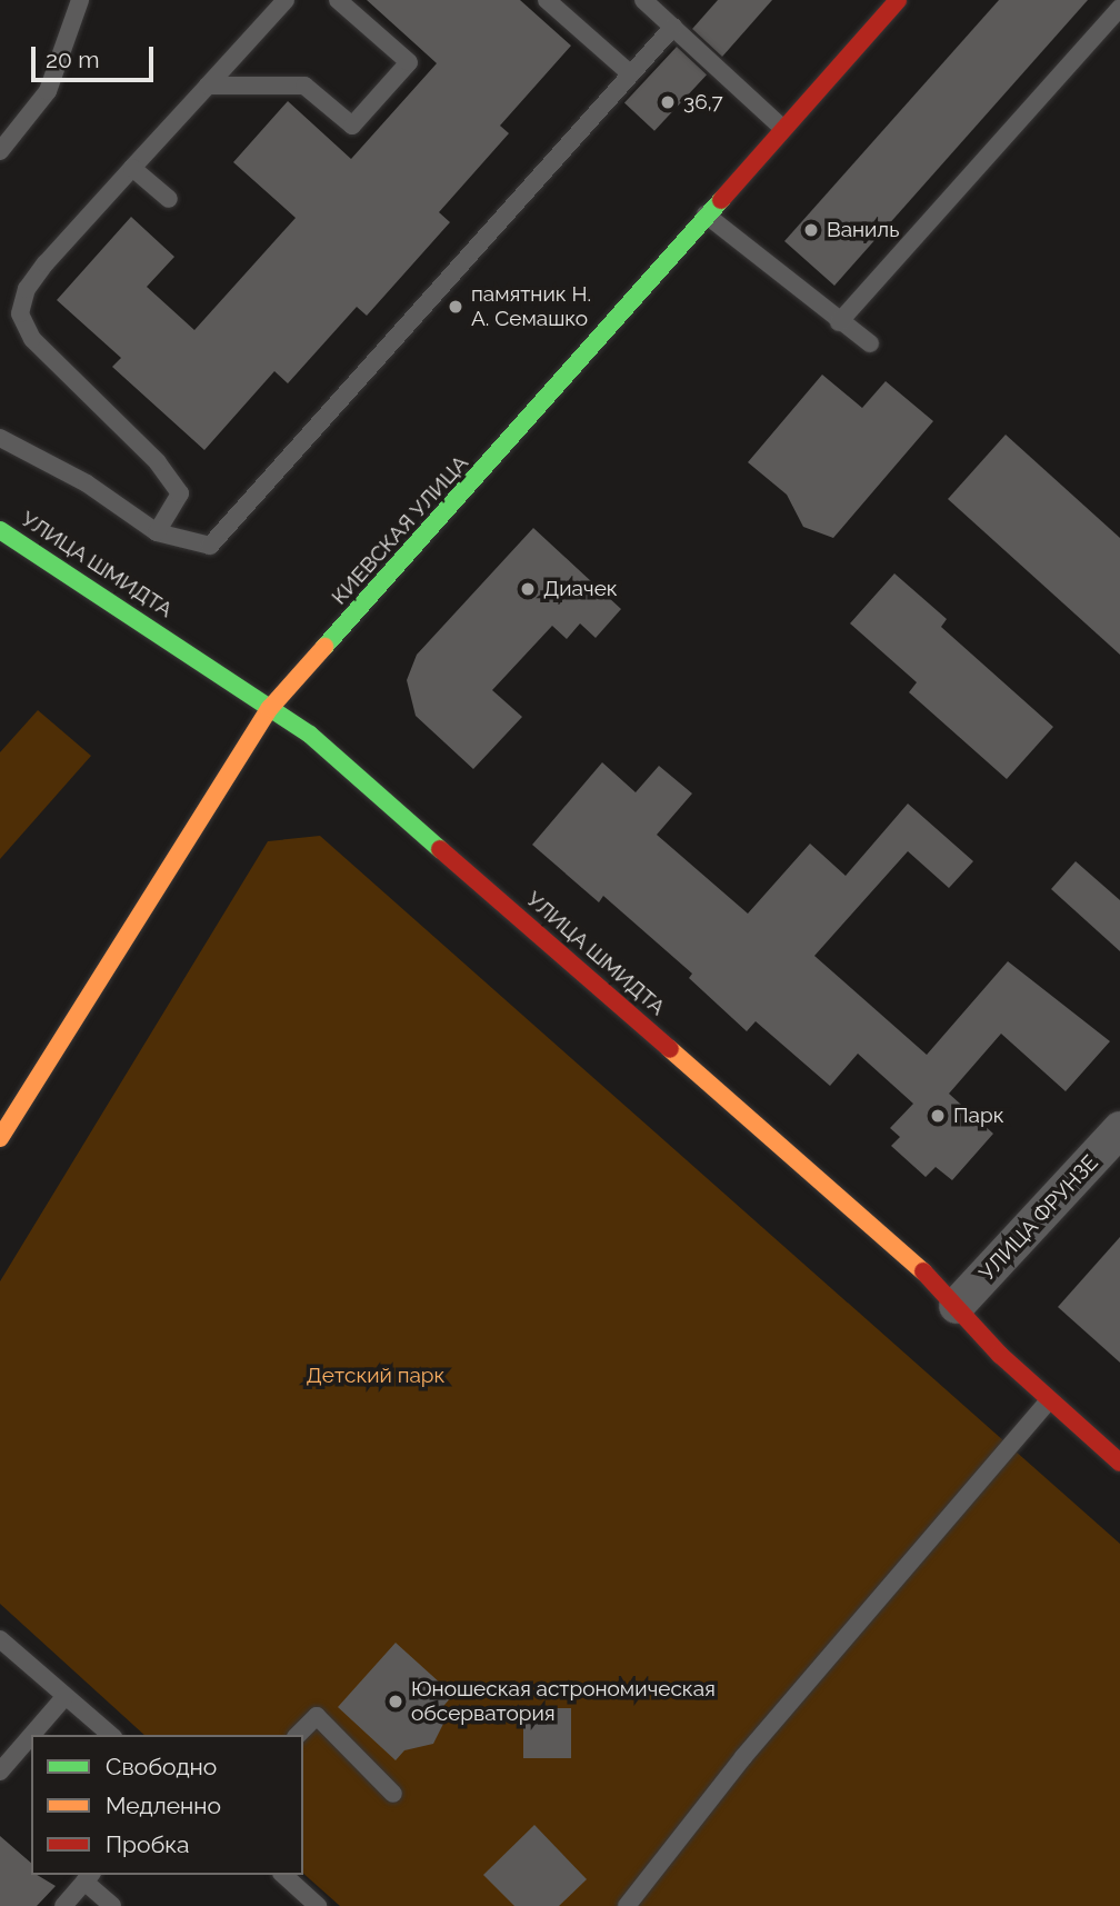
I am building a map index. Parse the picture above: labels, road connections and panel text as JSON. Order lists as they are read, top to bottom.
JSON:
{
  "streets": {
    "main road": ["КИЕВСКАЯ УЛИЦА", "УЛИЦА ШМИДТА"],
    "street": ["УЛИЦА ФРУНЗЕ"]
  },
  "crossings": [
    ["КИЕВСКАЯ УЛИЦА", "УЛИЦА ШМИДТА"],
    ["УЛИЦА ШМИДТА", "УЛИЦА ФРУНЗЕ"]
  ],
  "parks": ["Детский парк"],
  "places": [
    "36,7",
    "Ваниль",
    "памятник Н. А. Семашко",
    "Диачек",
    "Парк",
    "Юношеская астрономическая обсерватория"
  ],
  "legend": ["Свободно", "Медленно", "Пробка"],
  "scale_bar": "20 m"
}
